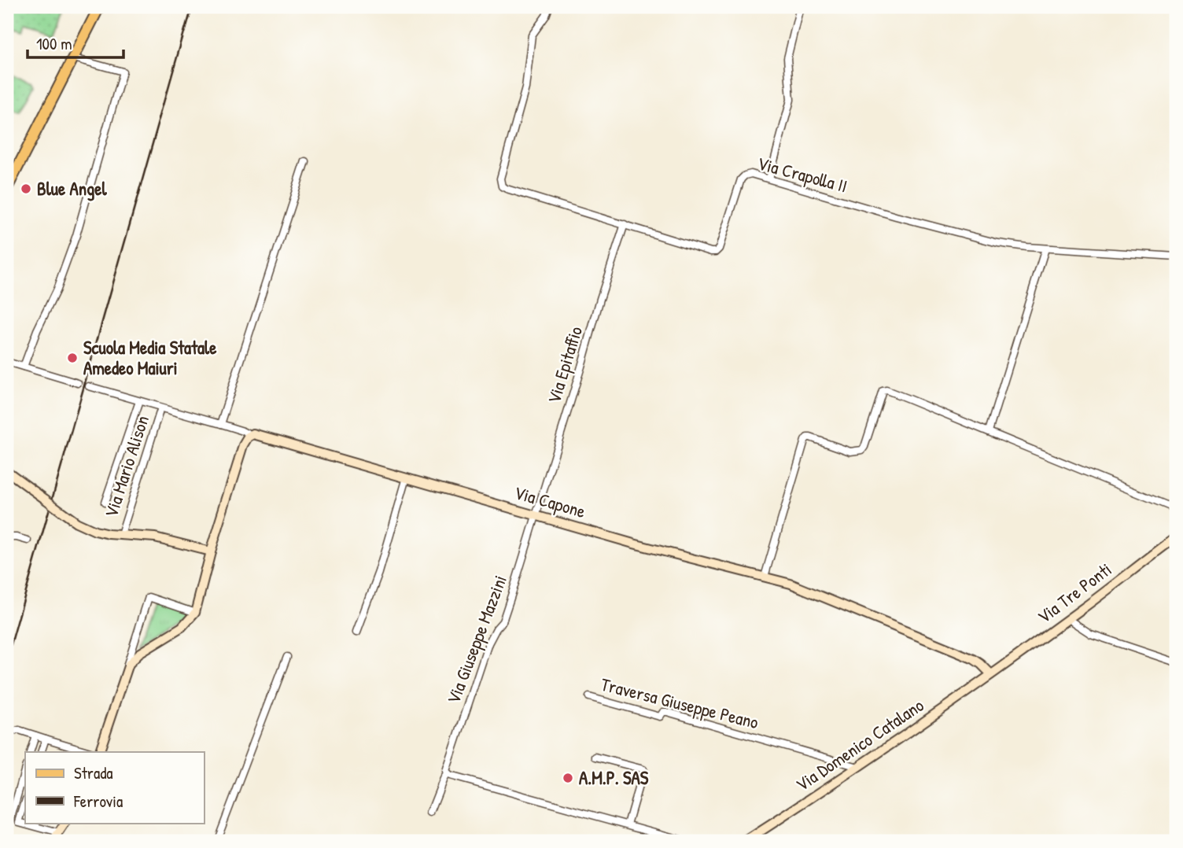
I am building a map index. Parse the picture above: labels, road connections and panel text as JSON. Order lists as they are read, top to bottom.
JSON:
{
  "streets": {
    "street": [
      "Via Crapolla II",
      "Via Epitaffio",
      "Via Mario Alison",
      "Via Capone",
      "Via Tre Ponti",
      "Via Giuseppe Mazzini",
      "Traversa Giuseppe Peano",
      "Via Domenico Catalano"
    ]
  },
  "crossings": [
    ["Via Crapolla II", "Via Epitaffio"],
    ["Via Epitaffio", "Via Capone"],
    ["Via Epitaffio", "Via Giuseppe Mazzini"],
    ["Via Mario Alison", "Via Capone"],
    ["Via Capone", "Via Tre Ponti"],
    ["Via Capone", "Via Giuseppe Mazzini"],
    ["Via Capone", "Via Domenico Catalano"],
    ["Via Tre Ponti", "Via Domenico Catalano"],
    ["Traversa Giuseppe Peano", "Via Domenico Catalano"]
  ],
  "places": ["Blue Angel", "Scuola Media Statale Amedeo Maiuri", "A.M.P. SAS"],
  "legend": ["Strada", "Ferrovia"],
  "scale_bar": "100 m"
}
